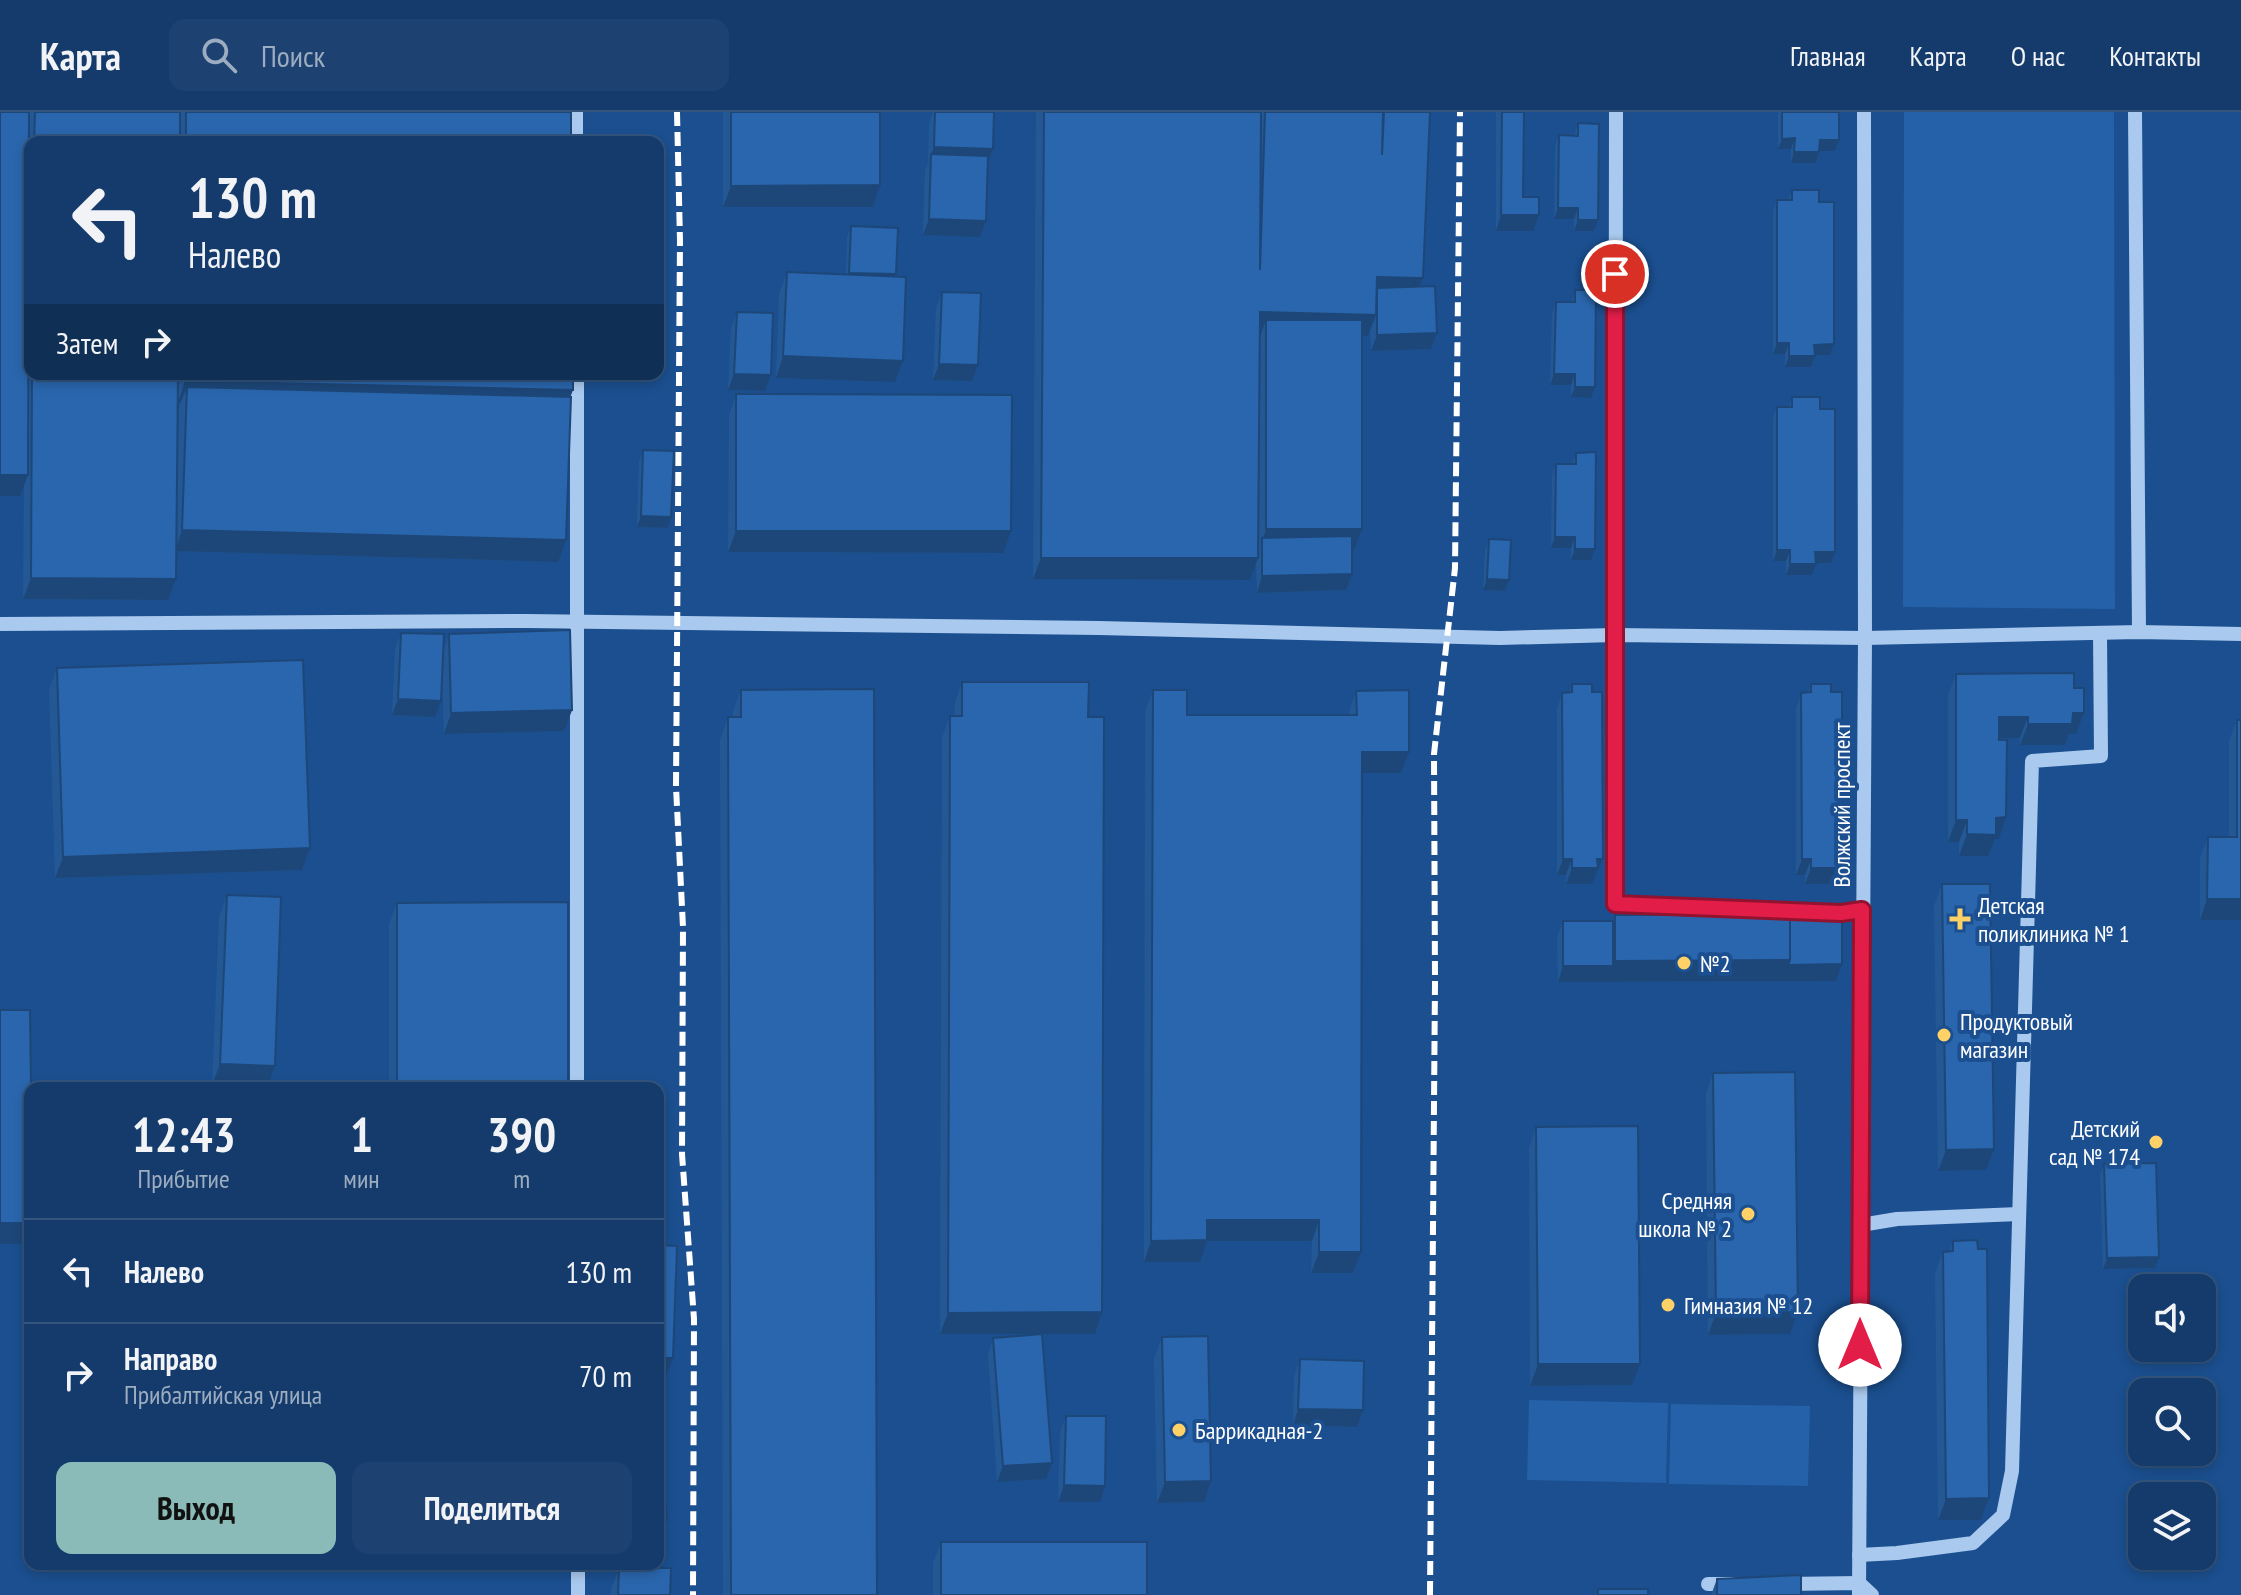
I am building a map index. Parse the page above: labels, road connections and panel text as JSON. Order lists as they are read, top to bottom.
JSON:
{
  "streets": {
    "street": ["Волжский проспект"]
  },
  "places": {
    "health": ["Детская поликлиника № 1"],
    "other": [
      "№2",
      "Продуктовый магазин",
      "Детский сад № 174",
      "Средняя школа № 2",
      "Гимназия № 12",
      "Баррикадная-2"
    ]
  },
  "page": {
    "header": "Карта",
    "search": "Поиск",
    "nav": [
      "Главная",
      "Карта",
      "О нас",
      "Контакты"
    ],
    "turn": ["130 m", "Налево"],
    "then": "Затем",
    "eta": [
      "12:43",
      "Прибытие",
      "1",
      "мин",
      "390",
      "m"
    ],
    "list": [
      {
        "name": "Налево",
        "value": "130 m"
      },
      {
        "name": "Направо",
        "note": "Прибалтийская улица",
        "value": "70 m"
      }
    ],
    "buttons": ["Выход", "Поделиться"]
  }
}
